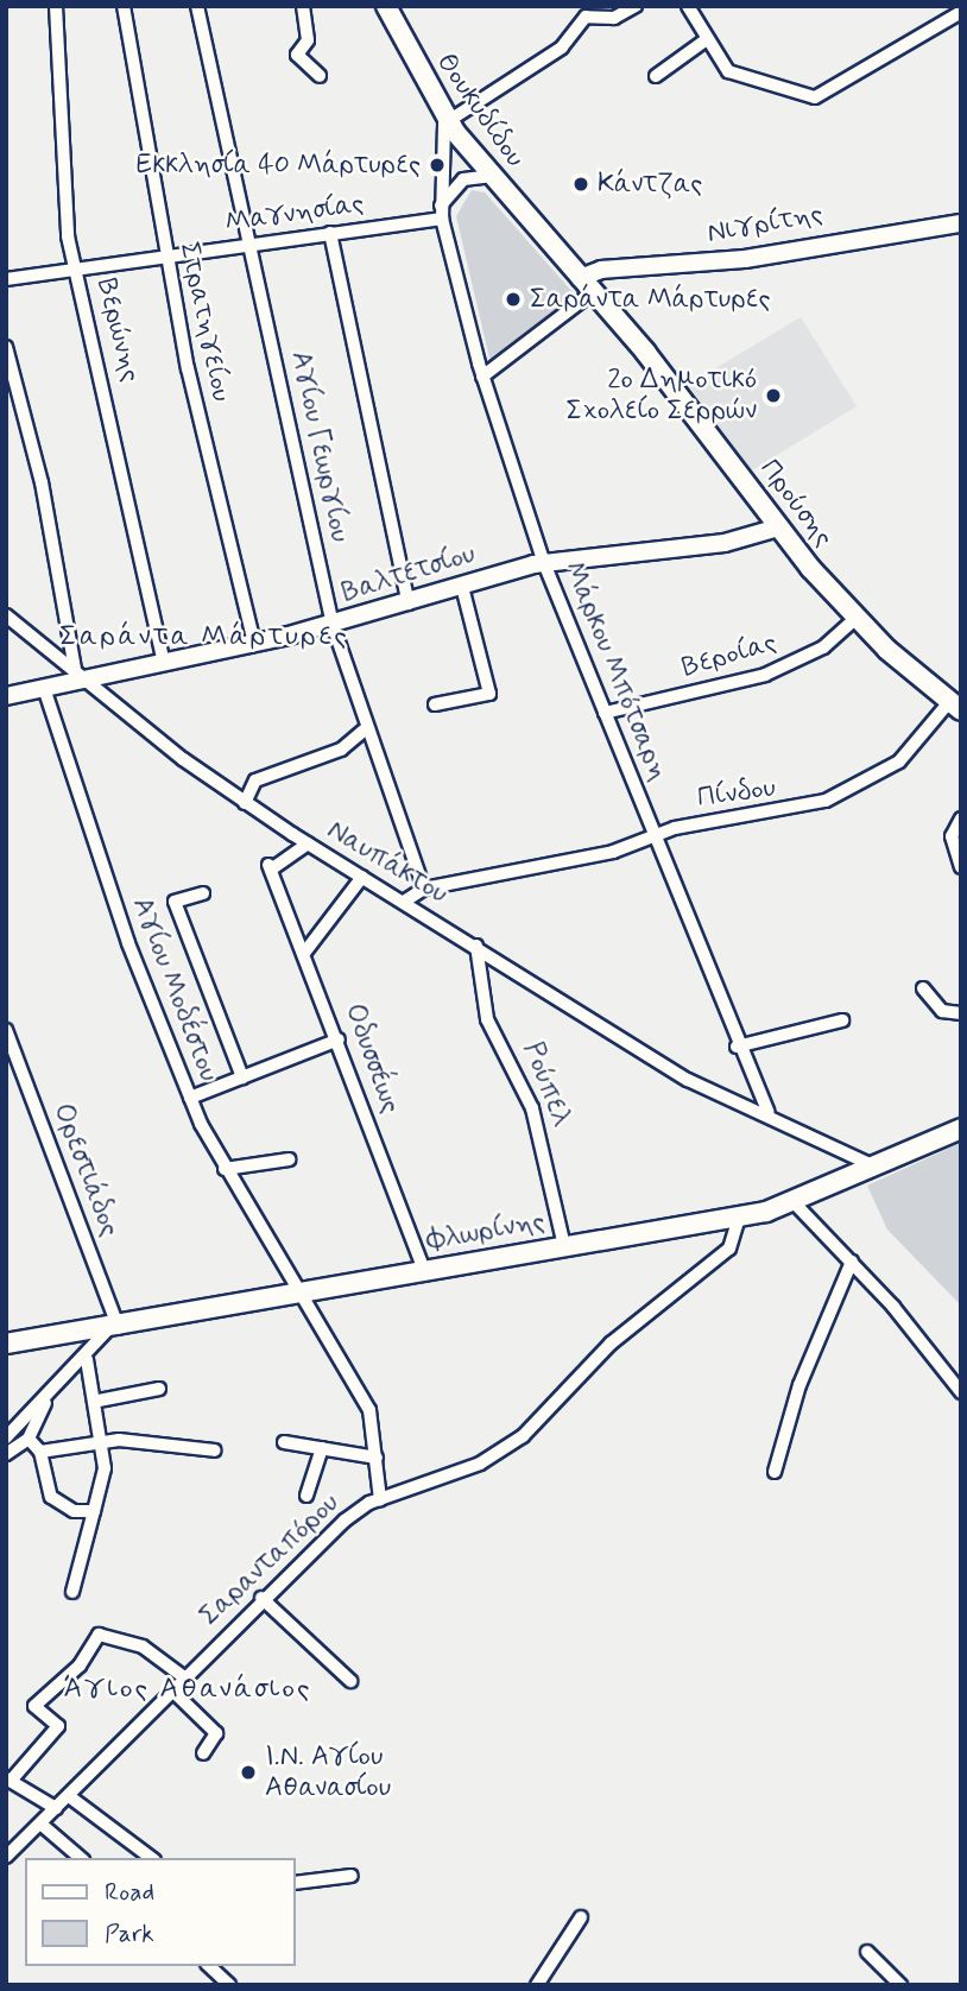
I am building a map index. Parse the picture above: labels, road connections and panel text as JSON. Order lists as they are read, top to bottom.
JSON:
{
  "streets": {
    "main road": ["Θουκυδίδου", "Προύσης", "Φλωρίνης"],
    "street": [
      "Μαγνησίας",
      "Νιγρίτης",
      "Στρατηγείου",
      "Βερώνης",
      "Αγίου Γεωργίου",
      "Βαλτετσίου",
      "Βεροίας",
      "Μάρκου Μπότσαρη",
      "Πίνδου",
      "Ναυπάκτου",
      "Αγίου Μοδέστου",
      "Οδυσσέως",
      "Ρούπελ",
      "Ορεστιάδος",
      "Σαρανταπόρου"
    ]
  },
  "crossings": [
    ["Θουκυδίδου", "Προύσης"],
    ["Θουκυδίδου", "Μάρκου Μπότσαρη"],
    ["Μαγνησίας", "Στρατηγείου"],
    ["Μαγνησίας", "Βερώνης"],
    ["Μαγνησίας", "Αγίου Γεωργίου"],
    ["Μαγνησίας", "Μάρκου Μπότσαρη"],
    ["Νιγρίτης", "Προύσης"],
    ["Στρατηγείου", "Βαλτετσίου"],
    ["Βερώνης", "Βαλτετσίου"],
    ["Αγίου Γεωργίου", "Βαλτετσίου"],
    ["Αγίου Γεωργίου", "Πίνδου"],
    ["Προύσης", "Βαλτετσίου"],
    ["Προύσης", "Βεροίας"],
    ["Προύσης", "Πίνδου"],
    ["Βαλτετσίου", "Μάρκου Μπότσαρη"],
    ["Βαλτετσίου", "Ναυπάκτου"],
    ["Βαλτετσίου", "Αγίου Μοδέστου"],
    ["Βεροίας", "Μάρκου Μπότσαρη"],
    ["Μάρκου Μπότσαρη", "Πίνδου"],
    ["Μάρκου Μπότσαρη", "Ναυπάκτου"],
    ["Πίνδου", "Ναυπάκτου"],
    ["Ναυπάκτου", "Οδυσσέως"],
    ["Ναυπάκτου", "Ρούπελ"],
    ["Αγίου Μοδέστου", "Φλωρίνης"],
    ["Αγίου Μοδέστου", "Σαρανταπόρου"],
    ["Οδυσσέως", "Φλωρίνης"],
    ["Ρούπελ", "Φλωρίνης"],
    ["Ορεστιάδος", "Φλωρίνης"],
    ["Φλωρίνης", "Σαρανταπόρου"]
  ],
  "districts": ["Σαράντα Μάρτυρες", "Άγιος Αθανάσιος"],
  "places": [
    "Εκκλησία 40 Μάρτυρες",
    "Κάντζας",
    "Σαράντα Μάρτυρες",
    "2ο Δημοτικό Σχολείο Σερρών",
    "Ι.Ν. Αγίου Αθανασίου"
  ],
  "legend": ["Road", "Park"]
}
